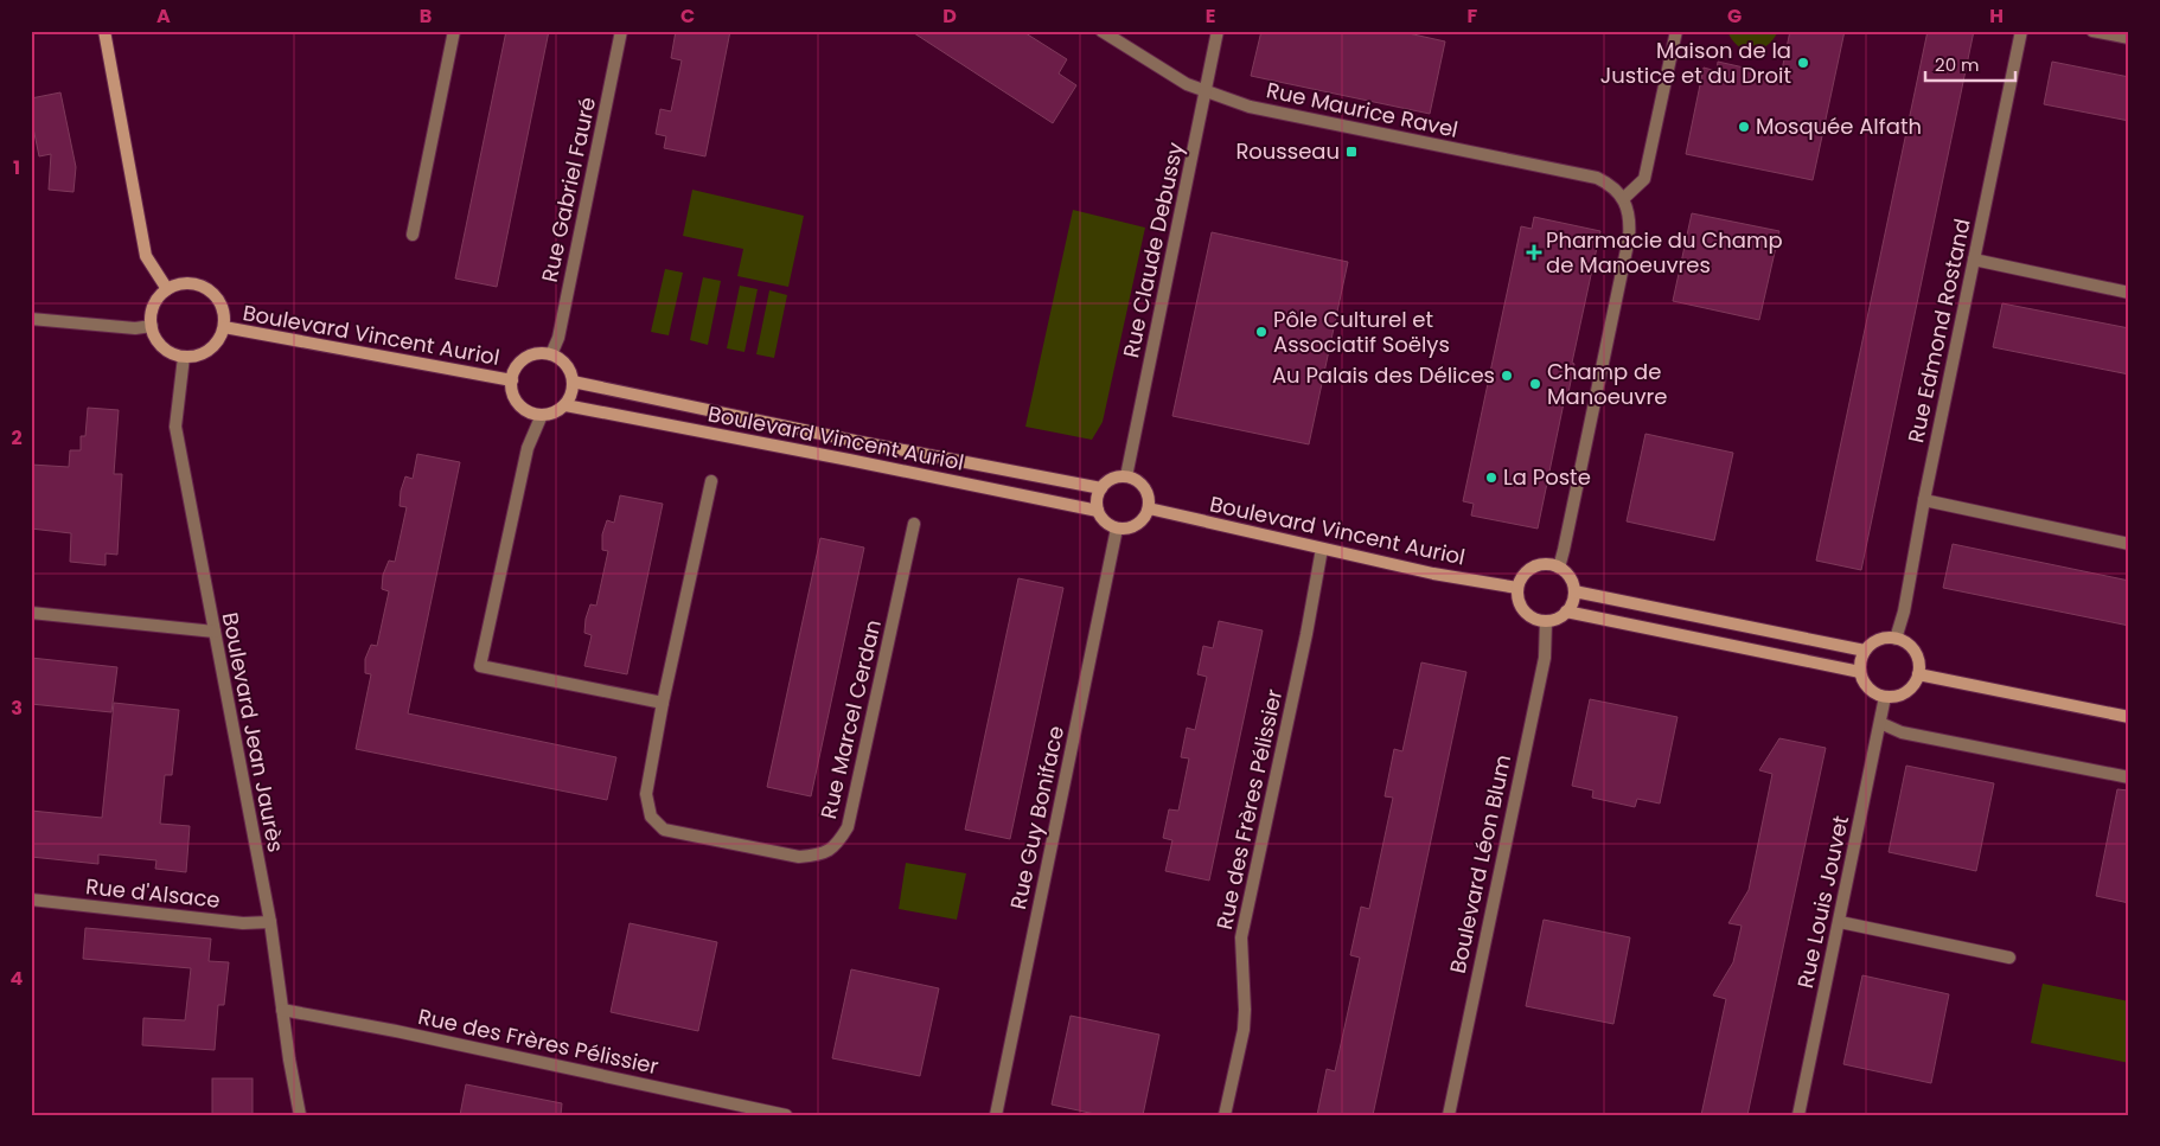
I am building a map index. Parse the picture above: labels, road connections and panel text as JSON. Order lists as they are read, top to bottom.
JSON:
{
  "streets": {
    "street": [
      "Rue Maurice Ravel",
      "Rue Gabriel Fauré",
      "Rue Claude Debussy",
      "Rue Edmond Rostand",
      "Boulevard Vincent Auriol",
      "Rue Marcel Cerdan",
      "Boulevard Jean Jaurès",
      "Rue des Frères Pélissier",
      "Rue Guy Boniface",
      "Boulevard Léon Blum",
      "Rue d'Alsace",
      "Rue Louis Jouvet"
    ]
  },
  "crossings": [
    ["Rue Maurice Ravel", "Rue Claude Debussy"],
    ["Rue Gabriel Fauré", "Boulevard Vincent Auriol"],
    ["Rue Claude Debussy", "Boulevard Vincent Auriol"],
    ["Rue Claude Debussy", "Rue Guy Boniface"],
    ["Rue Edmond Rostand", "Rue Louis Jouvet"],
    ["Boulevard Vincent Auriol", "Boulevard Jean Jaurès"],
    ["Boulevard Vincent Auriol", "Rue des Frères Pélissier"],
    ["Boulevard Vincent Auriol", "Rue Guy Boniface"],
    ["Boulevard Vincent Auriol", "Boulevard Léon Blum"],
    ["Boulevard Jean Jaurès", "Rue des Frères Pélissier"],
    ["Boulevard Jean Jaurès", "Rue d'Alsace"]
  ],
  "places": {
    "other": [
      "Maison de la Justice et du Droit",
      "Mosquée Alfath",
      "Pôle Culturel et Associatif Soëlys",
      "Au Palais des Délices",
      "Champ de Manoeuvre",
      "La Poste"
    ],
    "transit": ["Rousseau"],
    "health": ["Pharmacie du Champ de Manoeuvres"]
  },
  "scale_bar": "20 m",
  "grid": {
    "columns": [
      "A",
      "B",
      "C",
      "D",
      "E",
      "F",
      "G",
      "H"
    ],
    "rows": [
      "1",
      "2",
      "3",
      "4"
    ]
  }
}
